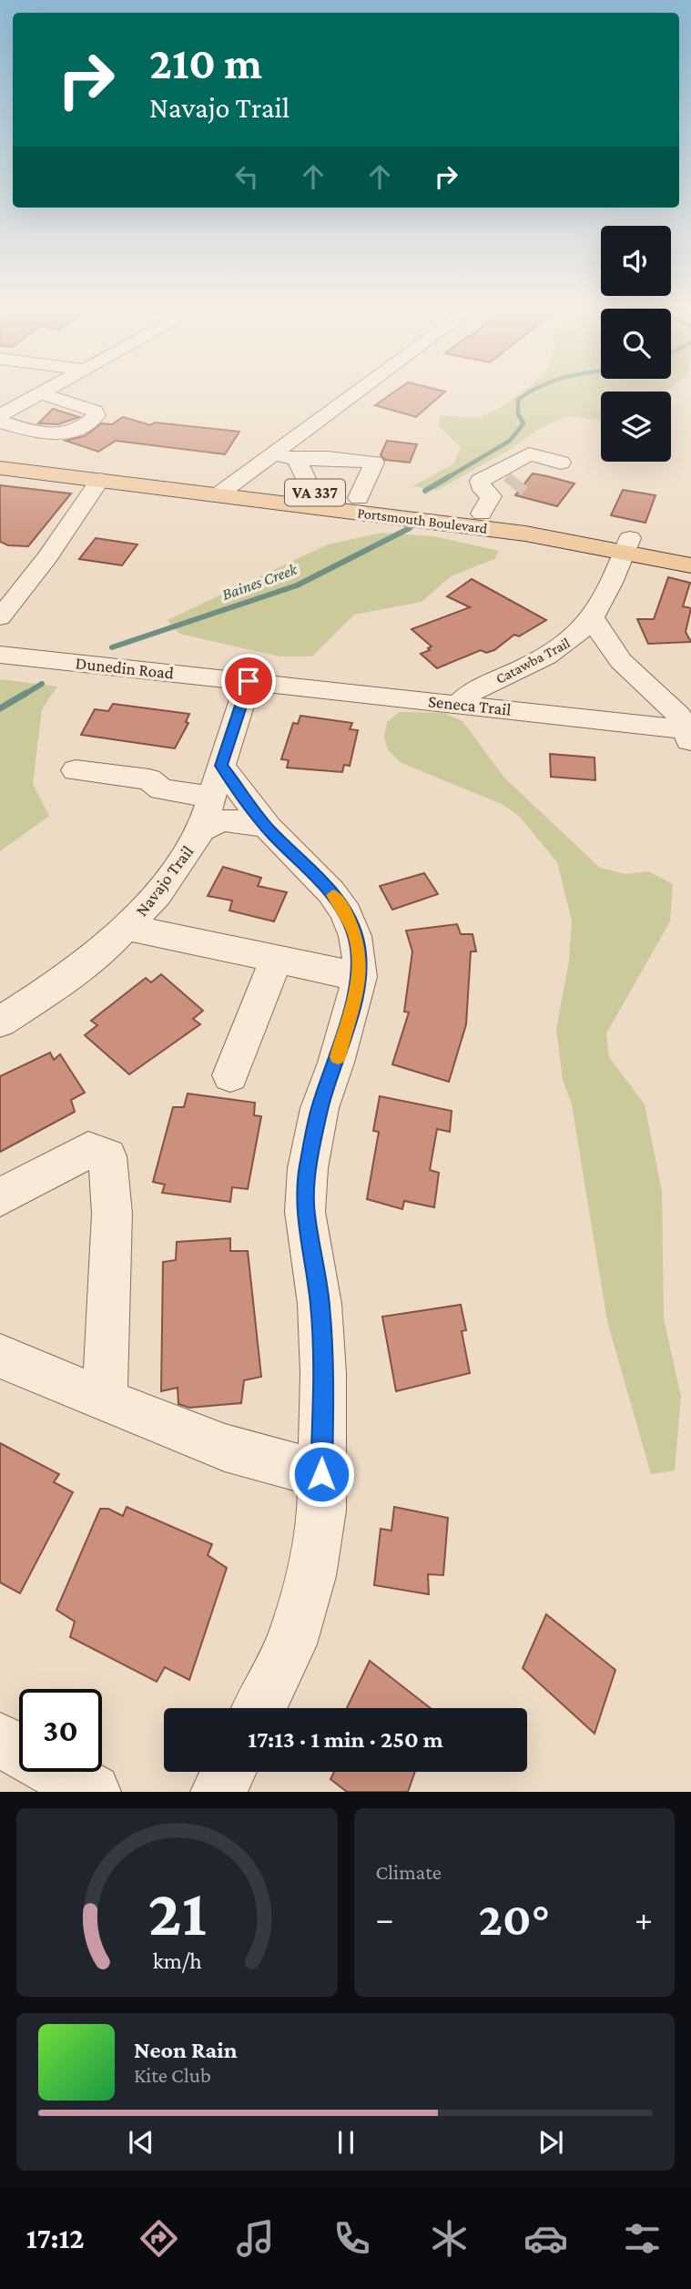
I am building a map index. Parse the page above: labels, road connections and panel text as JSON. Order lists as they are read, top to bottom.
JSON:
{
  "streets": {
    "main road": ["VA 337", "Portsmouth Boulevard"],
    "street": [
      "Catawba Trail",
      "Dunedin Road",
      "Seneca Trail",
      "Navajo Trail"
    ]
  },
  "crossings": [
    ["Portsmouth Boulevard", "Catawba Trail"],
    ["Catawba Trail", "Seneca Trail"],
    ["Dunedin Road", "Seneca Trail"],
    ["Dunedin Road", "Navajo Trail"],
    ["Seneca Trail", "Navajo Trail"]
  ],
  "water": ["Baines Creek"],
  "page": {
    "turn": ["210 m", "Navajo Trail"],
    "limit": "30",
    "trip": "17:13 · 1 min · 250 m",
    "tile": "Climate",
    "heat": ["−", "20°", "+"],
    "song": ["Neon Rain", "Kite Club"],
    "tabs": "17:12",
    "gauge": ["21", "km/h"]
  }
}
